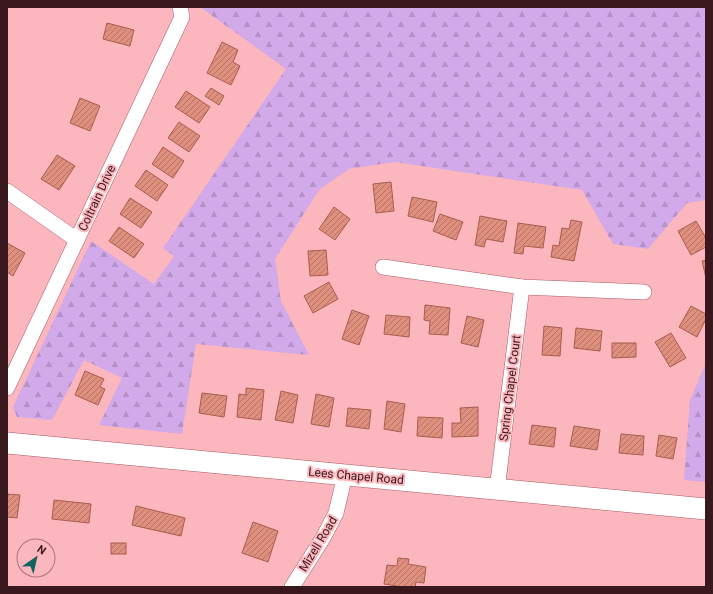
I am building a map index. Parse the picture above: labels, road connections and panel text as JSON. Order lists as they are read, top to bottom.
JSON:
{
  "streets": {
    "main road": ["Lees Chapel Road"],
    "street": ["Coltrain Drive", "Spring Chapel Court", "Mizell Road"]
  },
  "crossings": [
    ["Spring Chapel Court", "Lees Chapel Road"],
    ["Lees Chapel Road", "Mizell Road"]
  ],
  "north": "top right"
}
